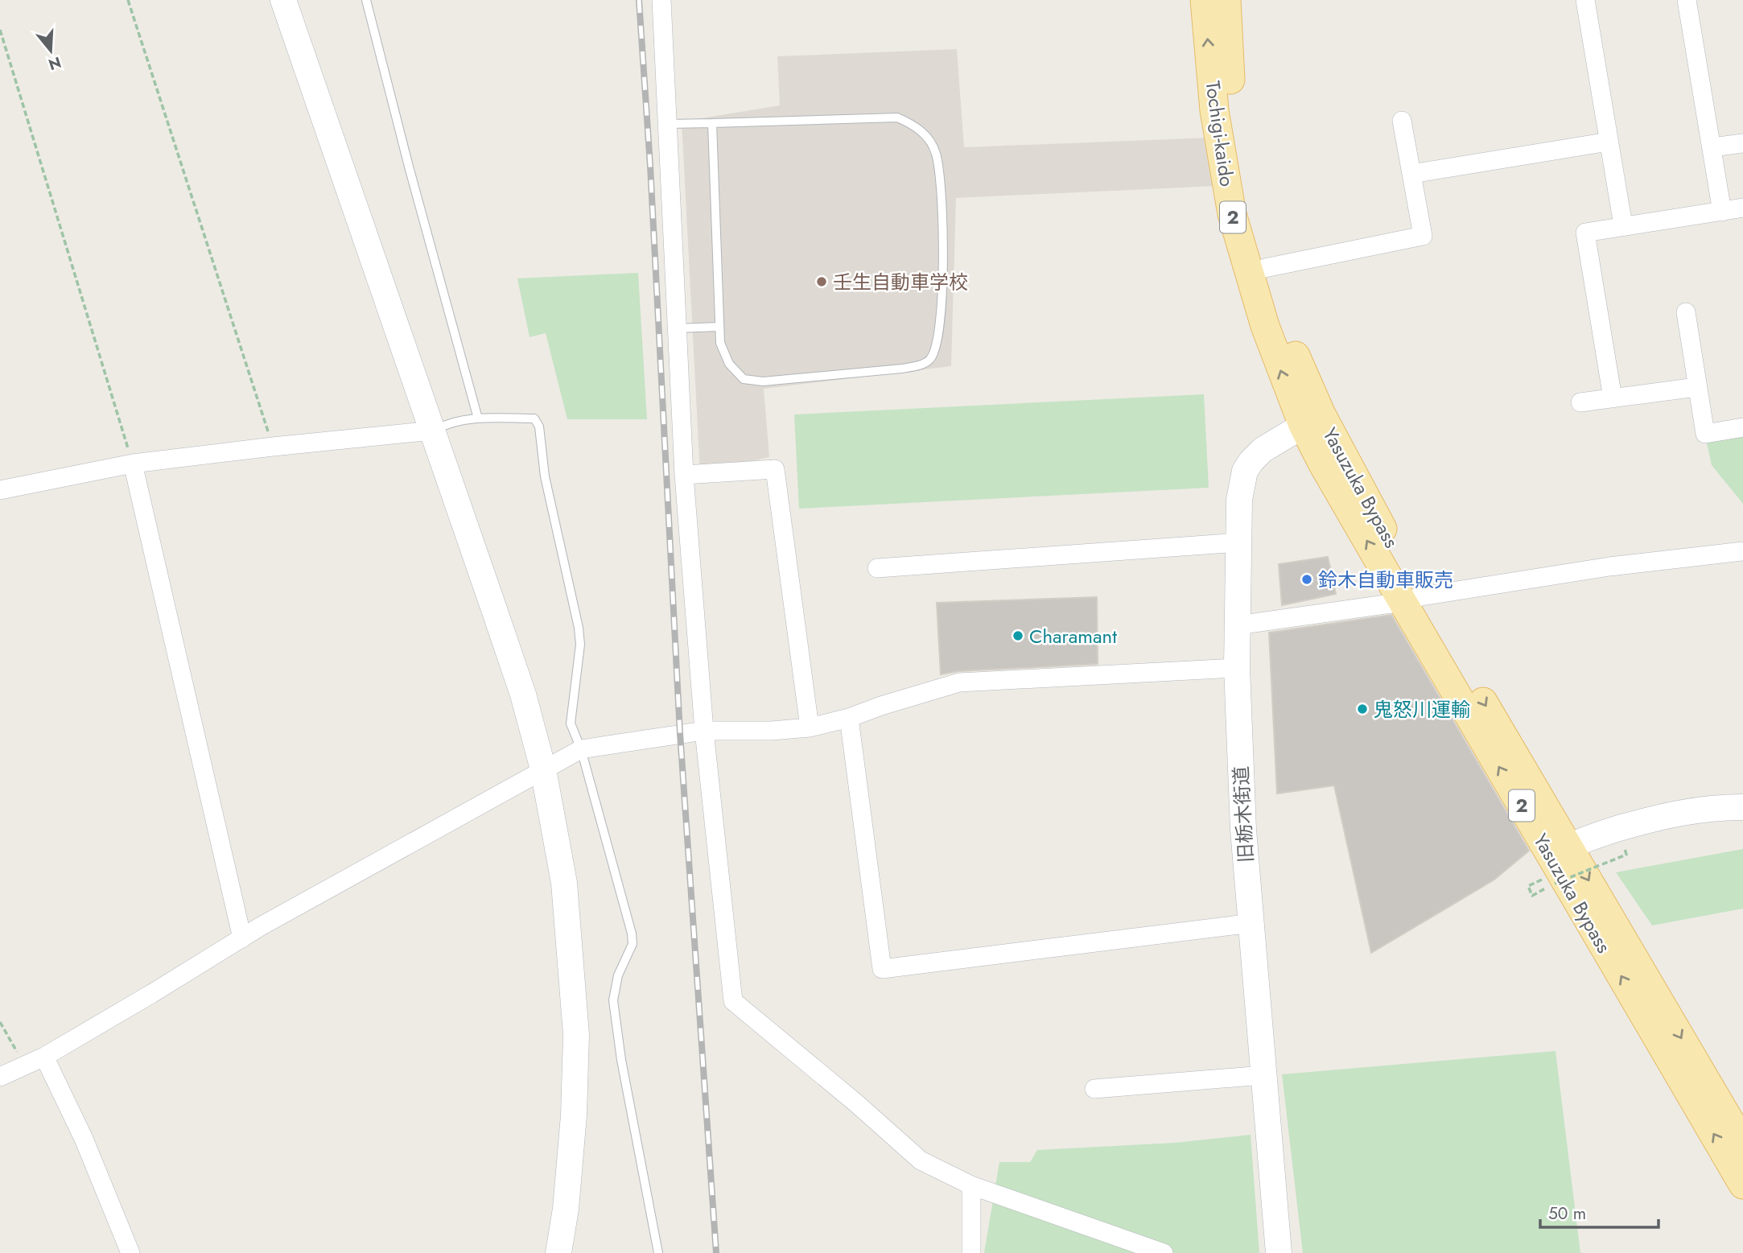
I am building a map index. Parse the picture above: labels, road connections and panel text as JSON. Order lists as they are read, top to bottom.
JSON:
{
  "streets": {
    "main road": ["Tochigi-kaido", "2", "Yasuzuka Bypass"],
    "street": ["旧栃木街道"]
  },
  "crossings": [
    ["Tochigi-kaido", "Yasuzuka Bypass"],
    ["Tochigi-kaido", "旧栃木街道"],
    ["Yasuzuka Bypass", "旧栃木街道"]
  ],
  "places": [
    "壬生自動車学校",
    "鈴木自動車販売",
    "Charamant",
    "鬼怒川運輸"
  ],
  "scale_bar": "50 m",
  "north": "bottom"
}
